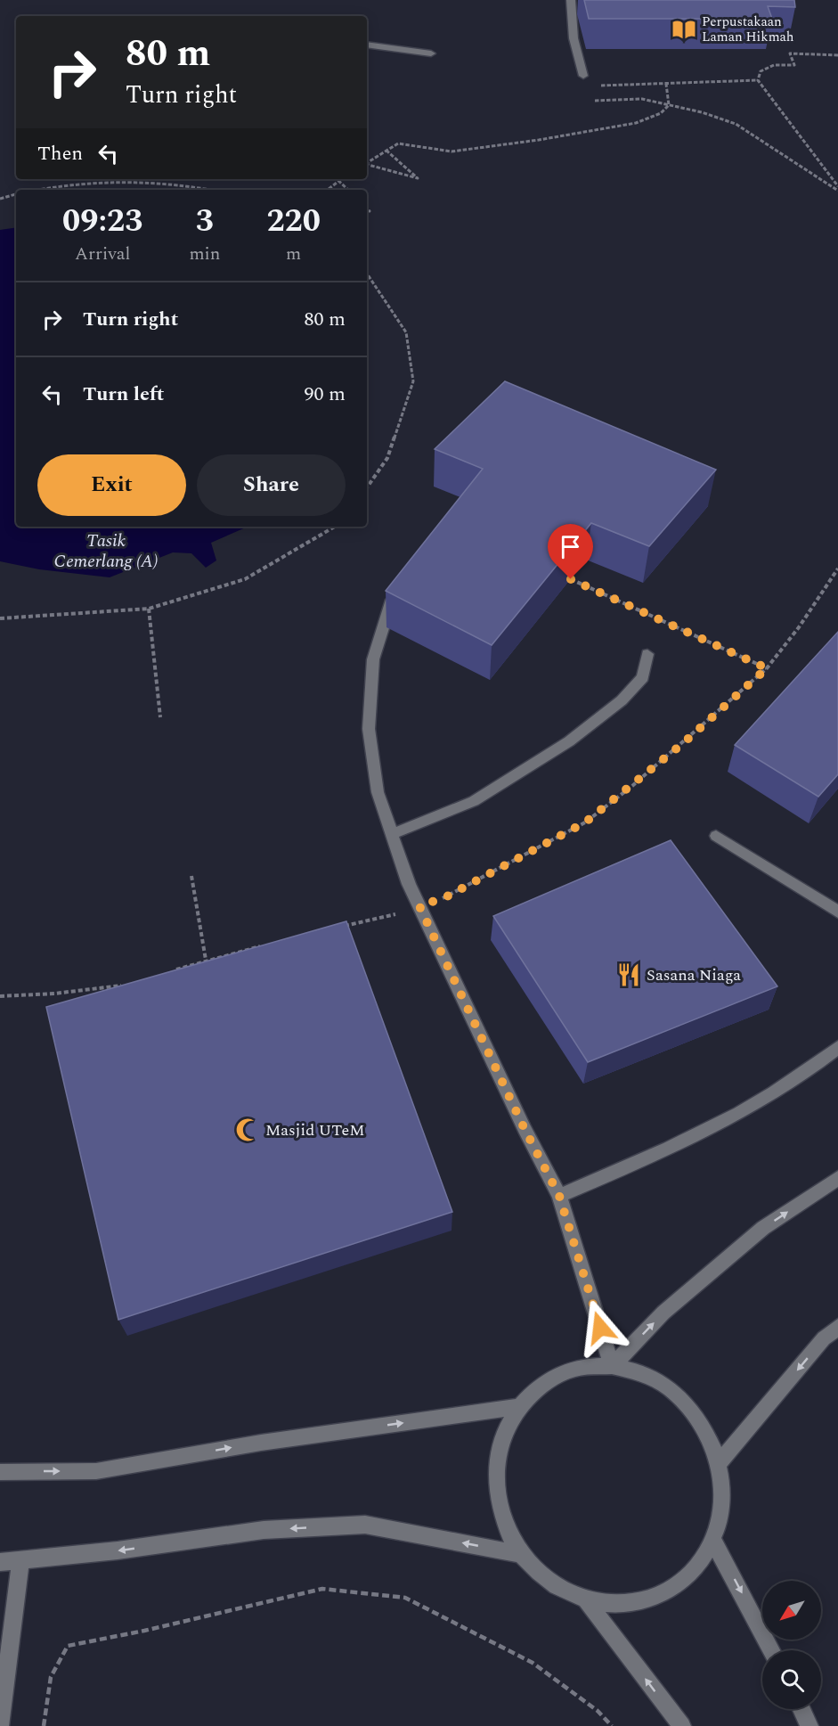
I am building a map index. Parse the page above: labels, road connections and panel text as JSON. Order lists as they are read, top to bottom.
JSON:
{
  "water": ["Tasik Cemerlang (A)"],
  "places": {
    "library": ["Perpustakaan Laman Hikmah"],
    "restaurant": ["Sasana Niaga"],
    "mosque": ["Masjid UTeM"]
  },
  "north": "bottom left",
  "page": {
    "turn": ["80 m", "Turn right"],
    "then": "Then",
    "eta": [
      "09:23",
      "Arrival",
      "3",
      "min",
      "220",
      "m"
    ],
    "list": [
      {
        "name": "Turn right",
        "value": "80 m"
      },
      {
        "name": "Turn left",
        "value": "90 m"
      }
    ],
    "buttons": ["Exit", "Share"]
  }
}
